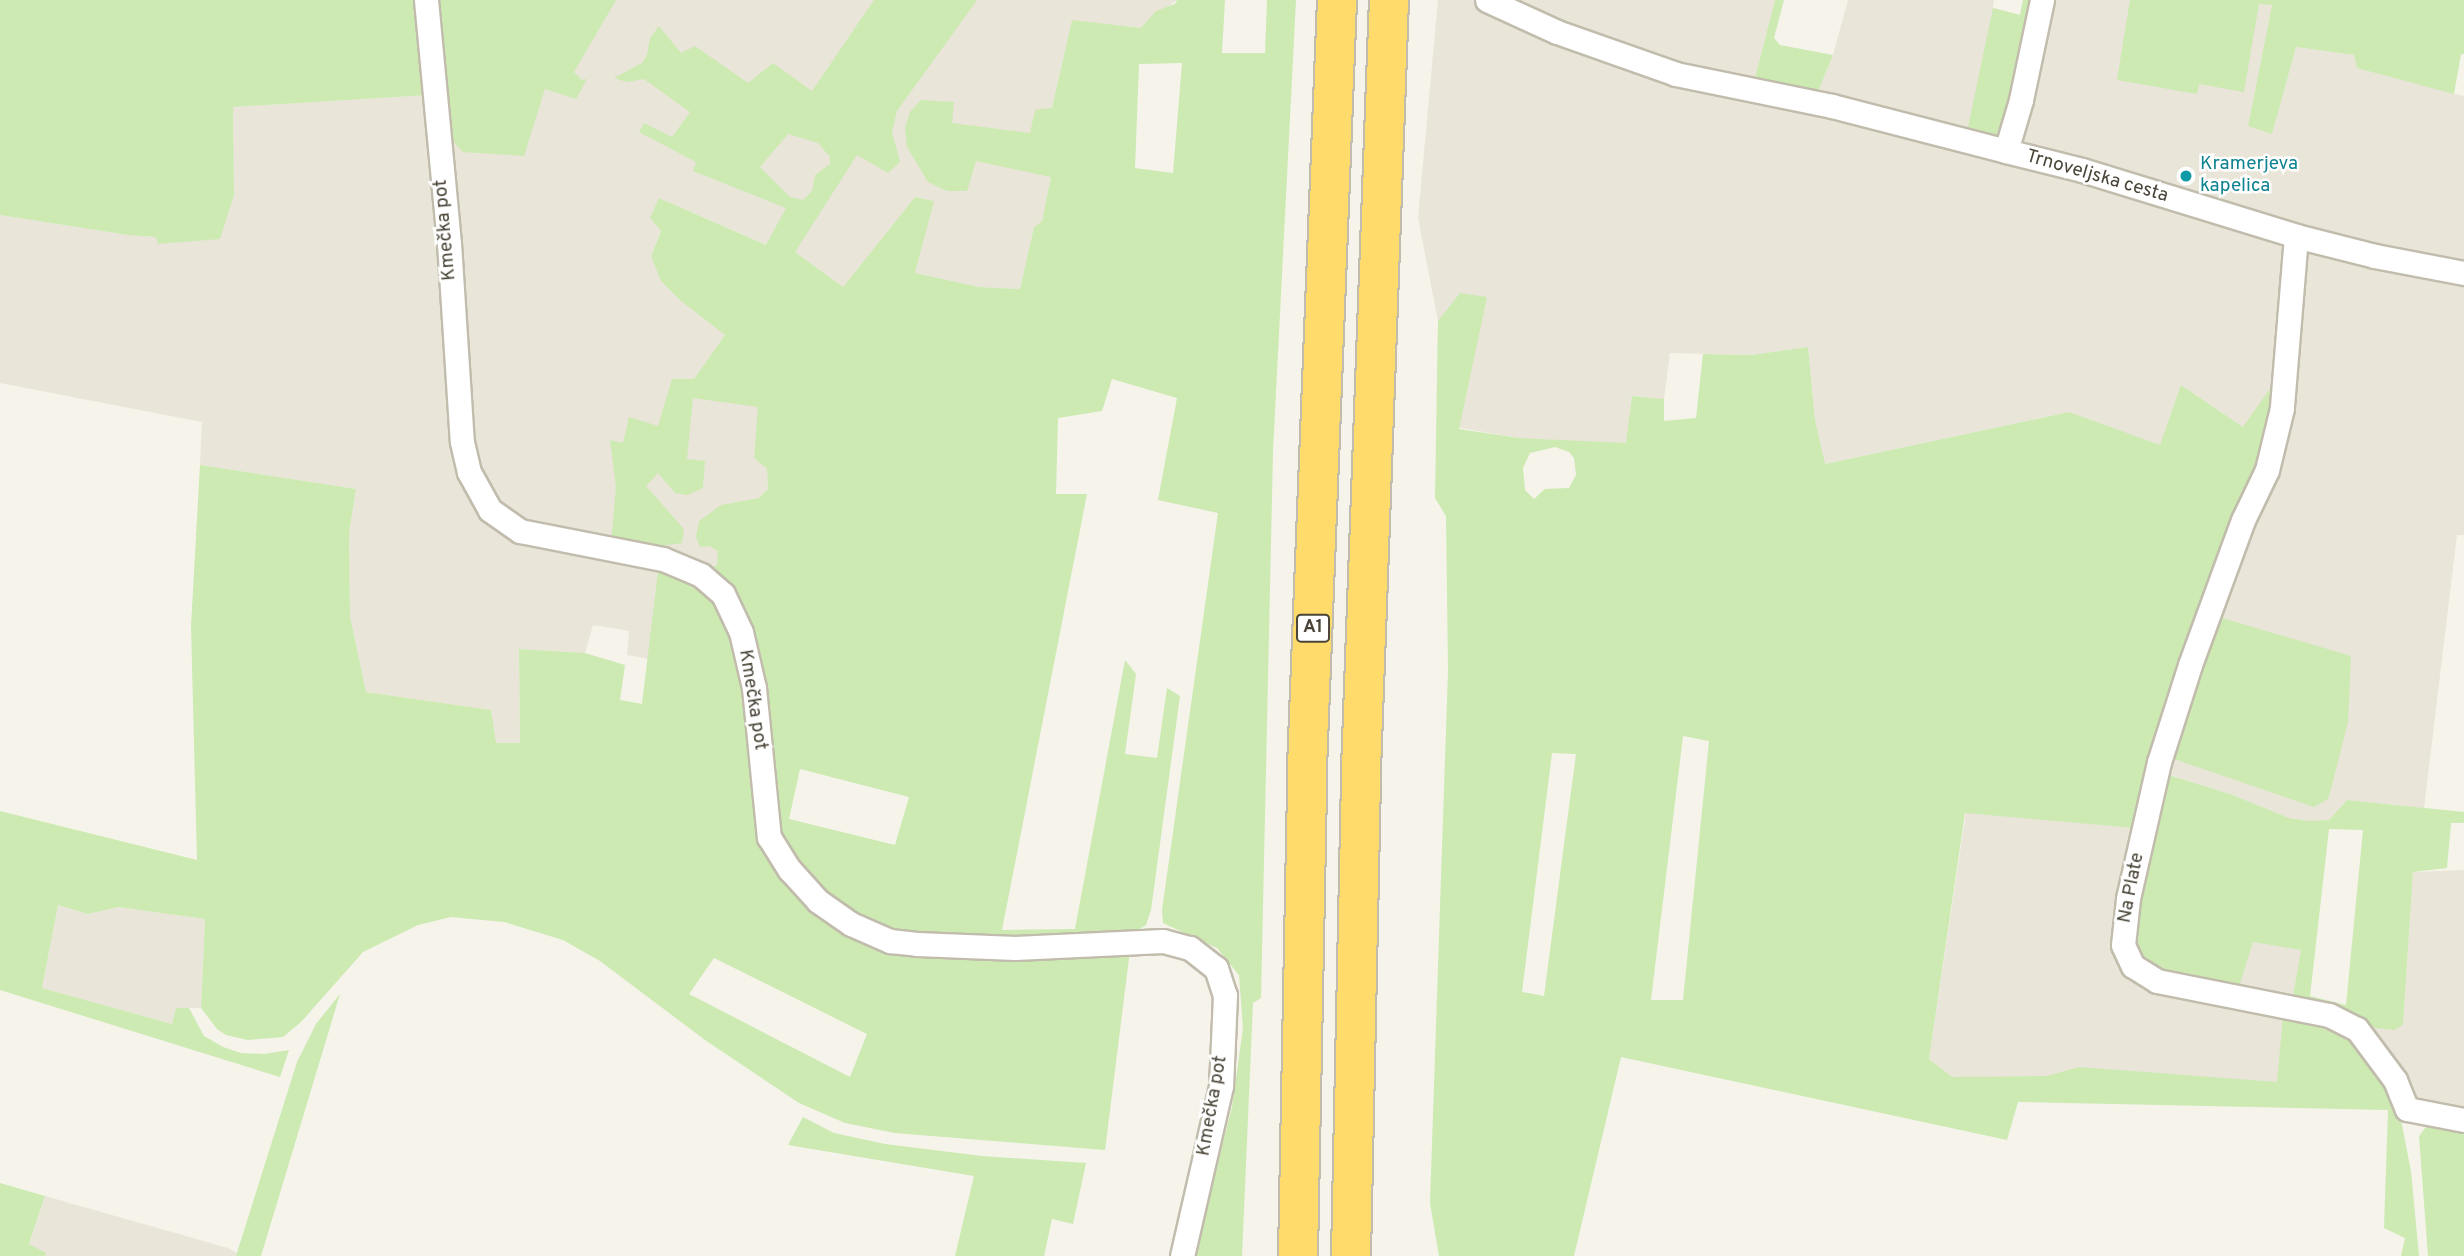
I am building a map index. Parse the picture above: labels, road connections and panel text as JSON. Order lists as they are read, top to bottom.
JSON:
{
  "streets": {
    "highway": ["A1"],
    "street": ["Trnoveljska cesta", "Kmečka pot", "Na Plate"]
  },
  "crossings": [
    ["Trnoveljska cesta", "Na Plate"]
  ],
  "places": ["Kramerjeva kapelica"]
}
